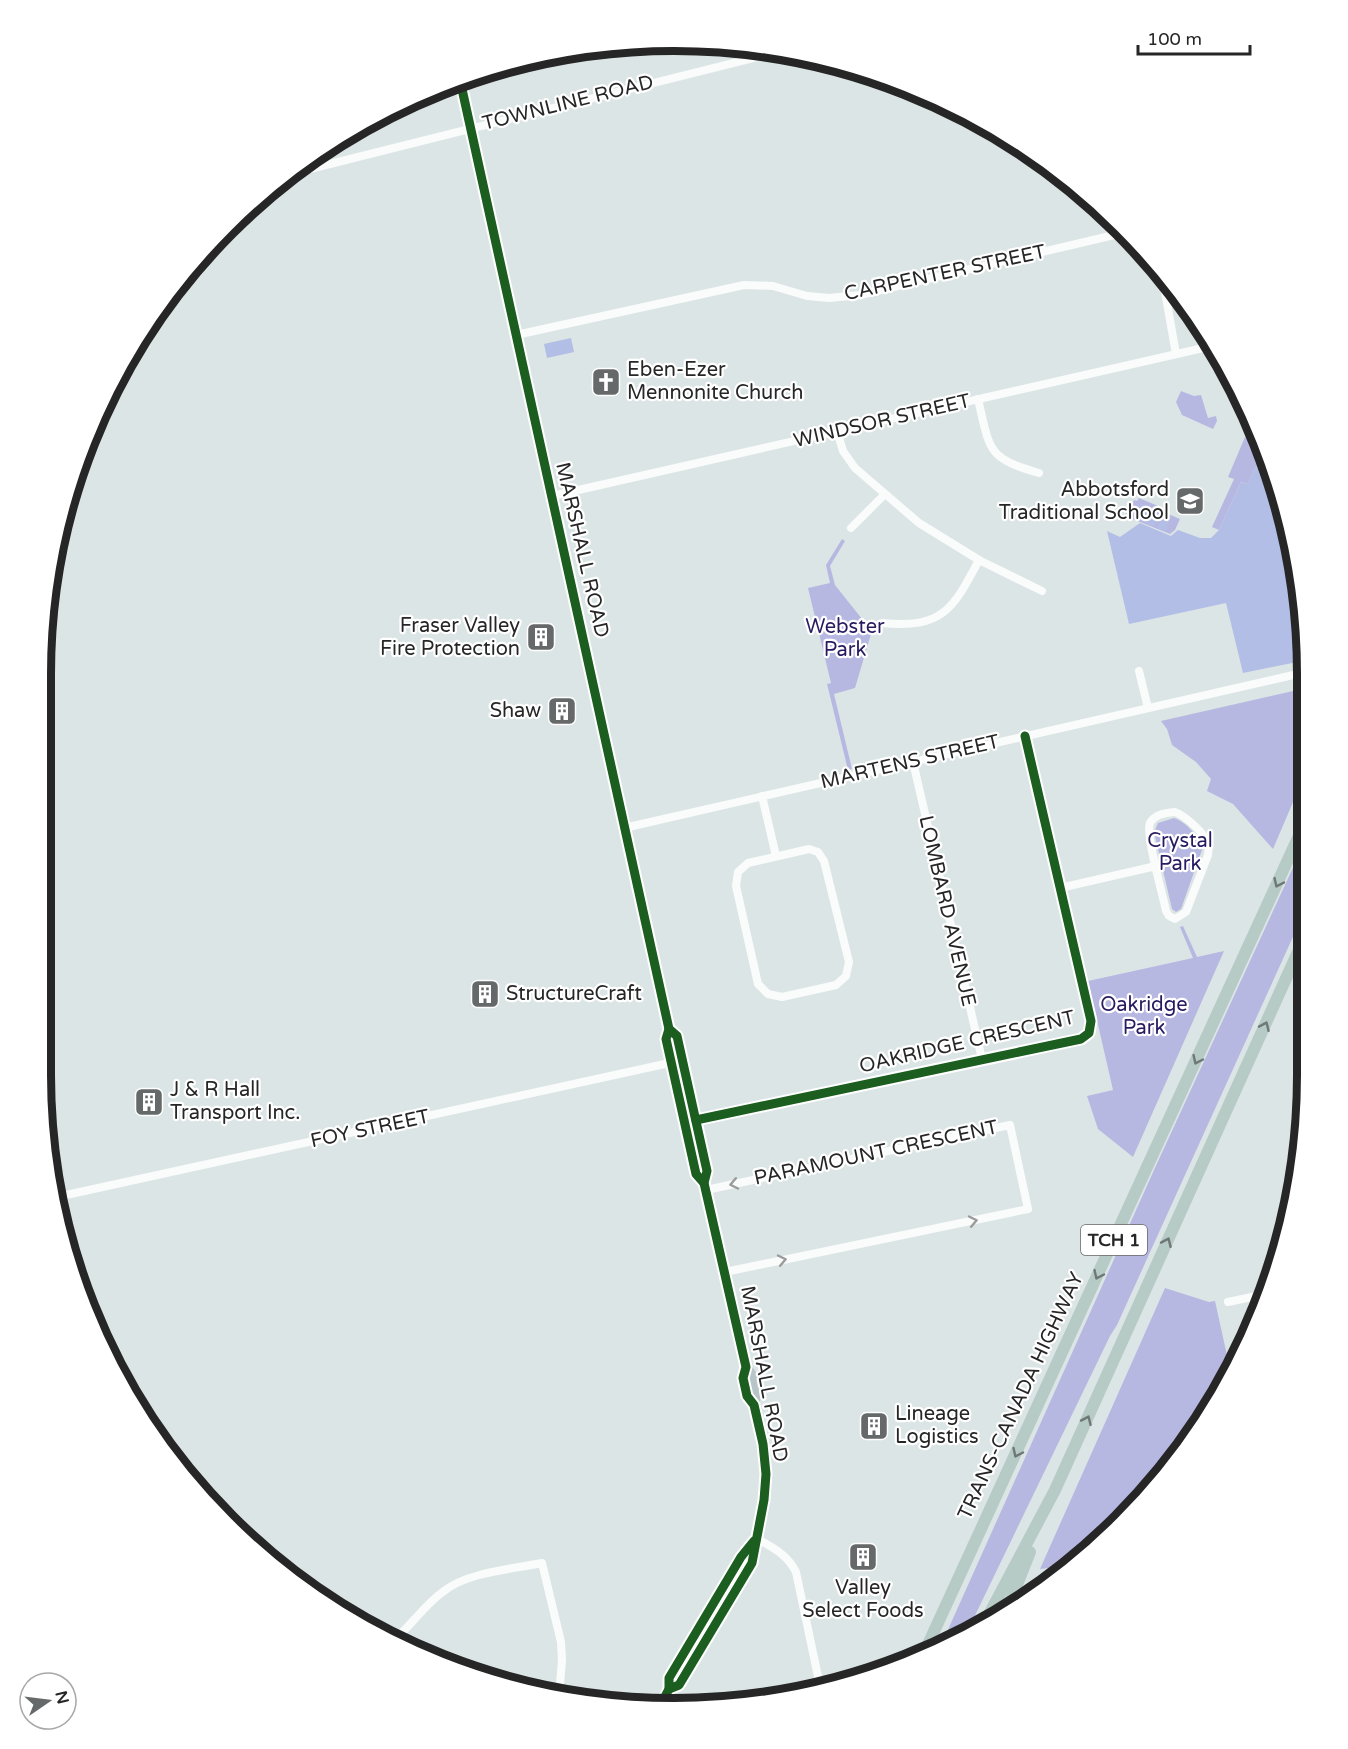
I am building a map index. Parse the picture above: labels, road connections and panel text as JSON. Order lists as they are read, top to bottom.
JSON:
{
  "streets": {
    "highway": ["TCH 1", "TRANS-CANADA HIGHWAY"],
    "main road": ["MARSHALL ROAD"],
    "street": [
      "TOWNLINE ROAD",
      "CARPENTER STREET",
      "WINDSOR STREET",
      "MARTENS STREET",
      "LOMBARD AVENUE",
      "OAKRIDGE CRESCENT",
      "FOY STREET",
      "PARAMOUNT CRESCENT"
    ]
  },
  "crossings": [
    ["TOWNLINE ROAD", "MARSHALL ROAD"],
    ["CARPENTER STREET", "MARSHALL ROAD"],
    ["WINDSOR STREET", "MARSHALL ROAD"],
    ["MARSHALL ROAD", "MARTENS STREET"],
    ["MARSHALL ROAD", "OAKRIDGE CRESCENT"],
    ["MARSHALL ROAD", "FOY STREET"],
    ["MARSHALL ROAD", "PARAMOUNT CRESCENT"],
    ["MARTENS STREET", "LOMBARD AVENUE"],
    ["MARTENS STREET", "OAKRIDGE CRESCENT"],
    ["LOMBARD AVENUE", "OAKRIDGE CRESCENT"]
  ],
  "parks": ["Webster Park", "Crystal Park", "Oakridge Park"],
  "places": {
    "church": ["Eben-Ezer Mennonite Church"],
    "school or university": ["Abbotsford Traditional School"],
    "building": [
      "Fraser Valley Fire Protection",
      "Shaw",
      "StructureCraft",
      "J & R Hall Transport Inc.",
      "Lineage Logistics",
      "Valley Select Foods"
    ]
  },
  "scale_bar": "100 m",
  "north": "right"
}
